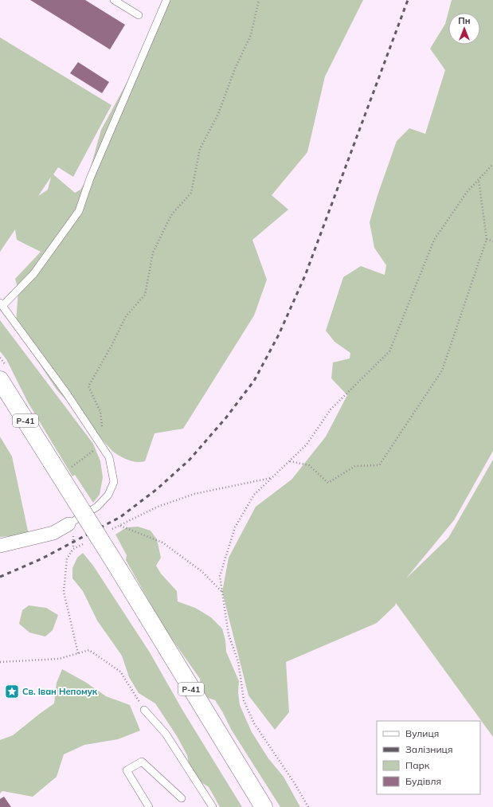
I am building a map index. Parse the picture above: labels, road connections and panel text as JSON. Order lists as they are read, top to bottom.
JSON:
{
  "streets": {
    "main road": ["Р-41"]
  },
  "places": {
    "place": ["Св. Іван Непомук"]
  },
  "legend": [
    "Вулиця",
    "Залізниця",
    "Парк",
    "Будівля"
  ],
  "north": "top"
}
